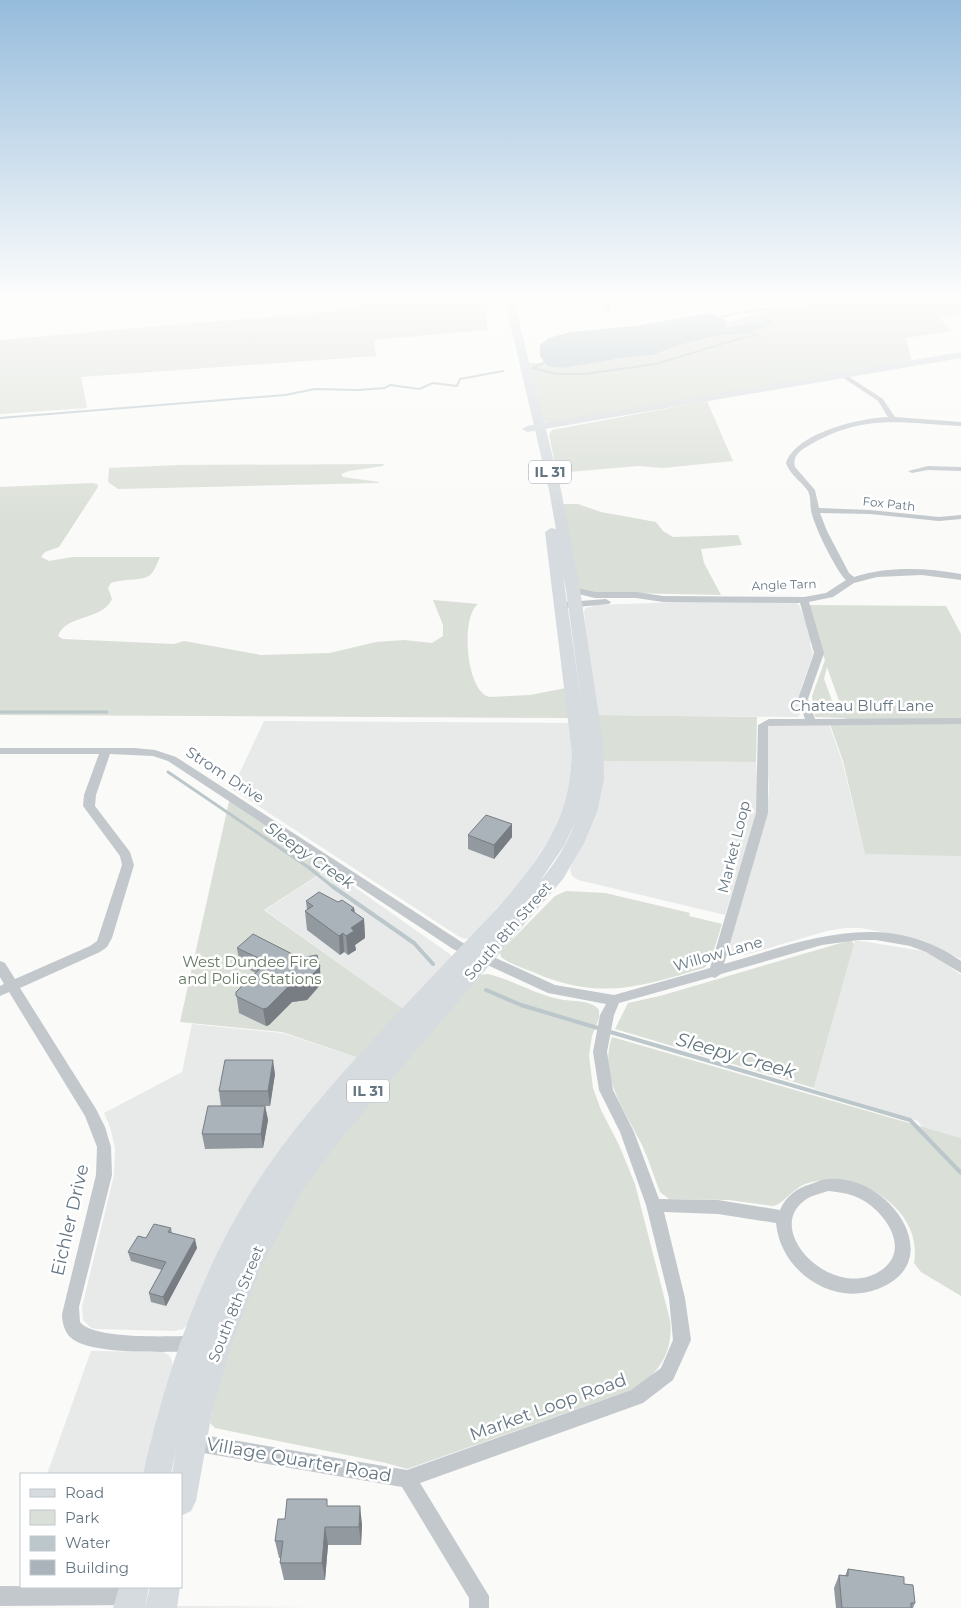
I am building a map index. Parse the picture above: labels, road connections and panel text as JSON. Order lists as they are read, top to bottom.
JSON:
{
  "streets": {
    "main road": ["IL 31", "South 8th Street"],
    "street": [
      "Fox Path",
      "Angle Tarn",
      "Chateau Bluff Lane",
      "Strom Drive",
      "Market Loop",
      "Willow Lane",
      "Eichler Drive",
      "Market Loop Road",
      "Village Quarter Road"
    ]
  },
  "crossings": [
    ["Angle Tarn", "South 8th Street"],
    ["Chateau Bluff Lane", "Market Loop"],
    ["Strom Drive", "South 8th Street"],
    ["Strom Drive", "Willow Lane"],
    ["Market Loop", "Willow Lane"],
    ["South 8th Street", "Willow Lane"],
    ["South 8th Street", "Eichler Drive"],
    ["South 8th Street", "Village Quarter Road"],
    ["Willow Lane", "Market Loop Road"],
    ["Market Loop Road", "Village Quarter Road"]
  ],
  "water": ["Sleepy Creek"],
  "parks": ["West Dundee Fire and Police Stations"],
  "legend": [
    "Road",
    "Park",
    "Water",
    "Building"
  ]
}
